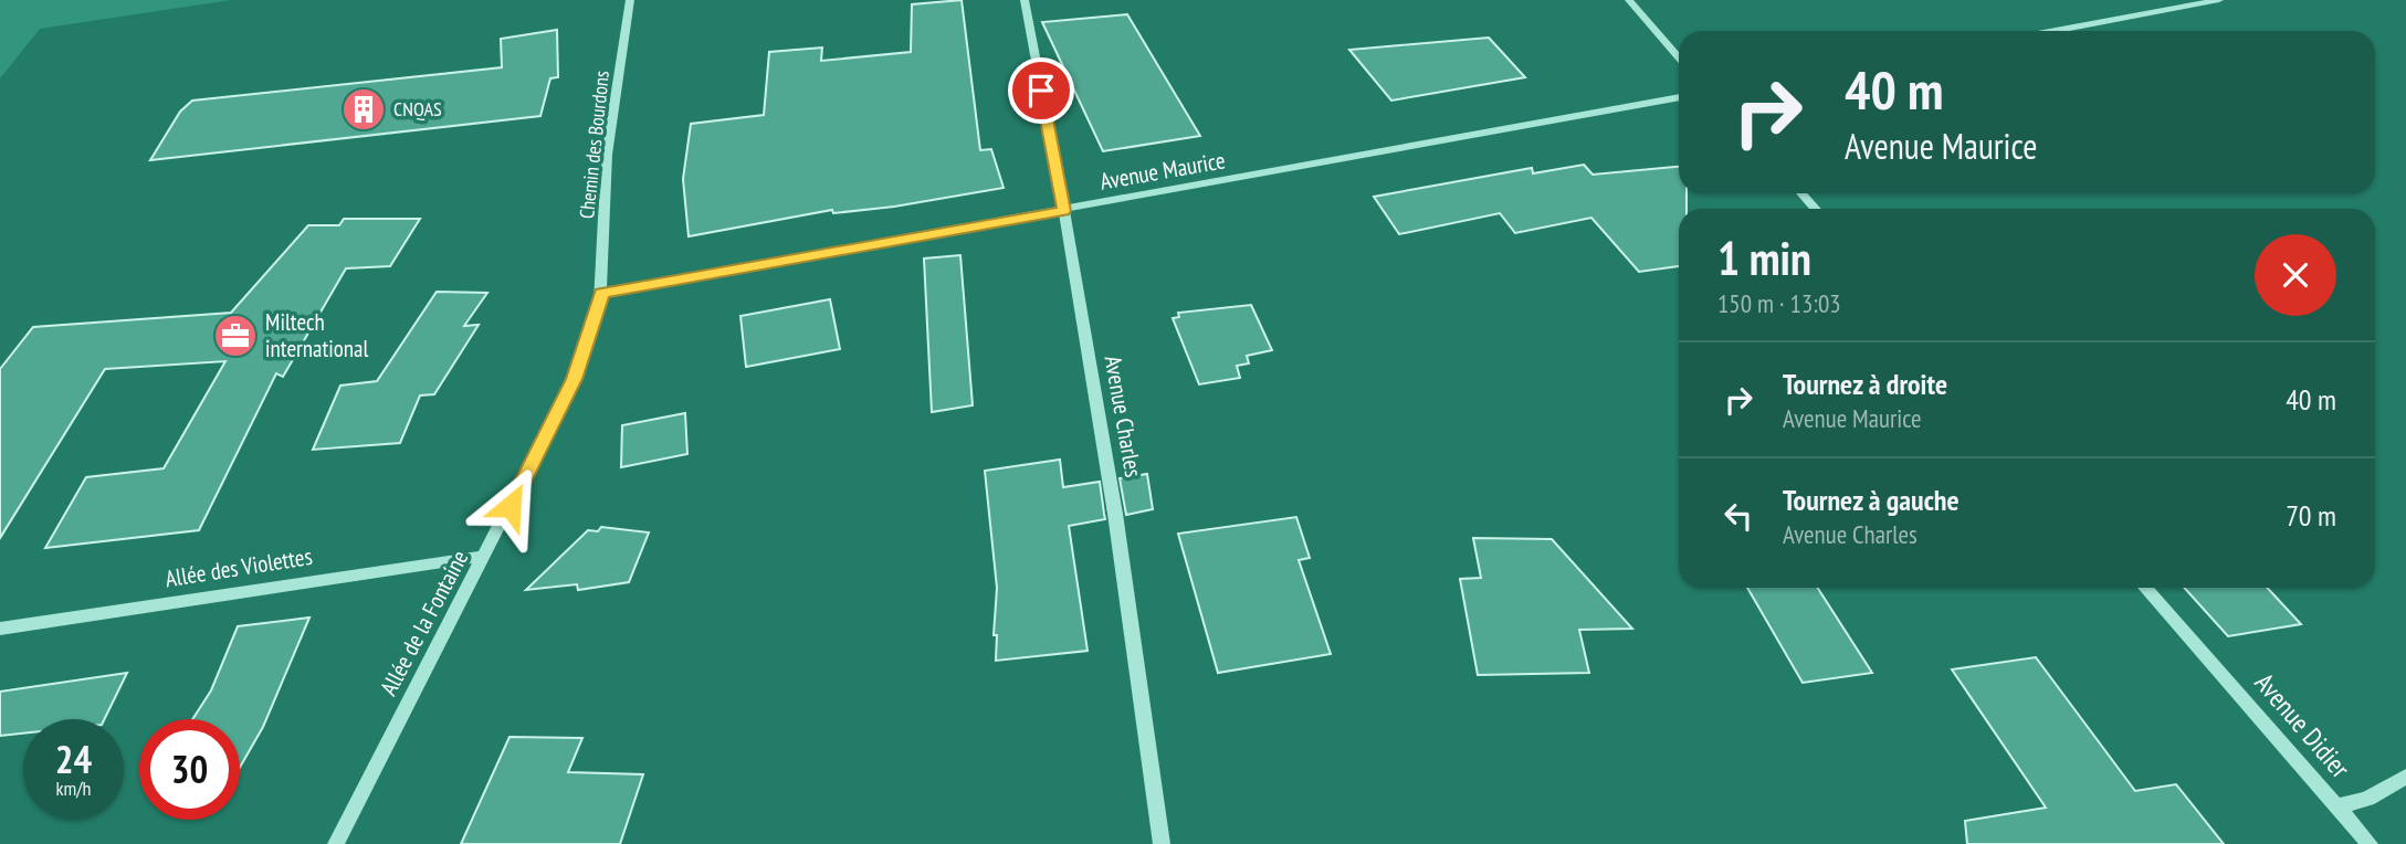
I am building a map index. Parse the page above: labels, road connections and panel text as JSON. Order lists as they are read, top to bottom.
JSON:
{
  "streets": {
    "street": [
      "Chemin des Bourdons",
      "Avenue Maurice",
      "Avenue Charles",
      "Allée des Violettes",
      "Allée de la Fontaine",
      "Avenue Didier"
    ]
  },
  "crossings": [
    ["Chemin des Bourdons", "Avenue Maurice"],
    ["Chemin des Bourdons", "Allée de la Fontaine"],
    ["Avenue Maurice", "Avenue Charles"],
    ["Avenue Maurice", "Allée de la Fontaine"],
    ["Allée des Violettes", "Allée de la Fontaine"]
  ],
  "places": {
    "building": ["CNQAS"],
    "office": ["Miltech international"]
  },
  "page": {
    "turn": ["40 m", "Avenue Maurice"],
    "heading": ["1 min", "150 m · 13:03"],
    "list": [
      {
        "name": "Tournez à droite",
        "note": "Avenue Maurice",
        "value": "40 m"
      },
      {
        "name": "Tournez à gauche",
        "note": "Avenue Charles",
        "value": "70 m"
      }
    ],
    "speed": "24 km/h",
    "limit": "30"
  }
}
